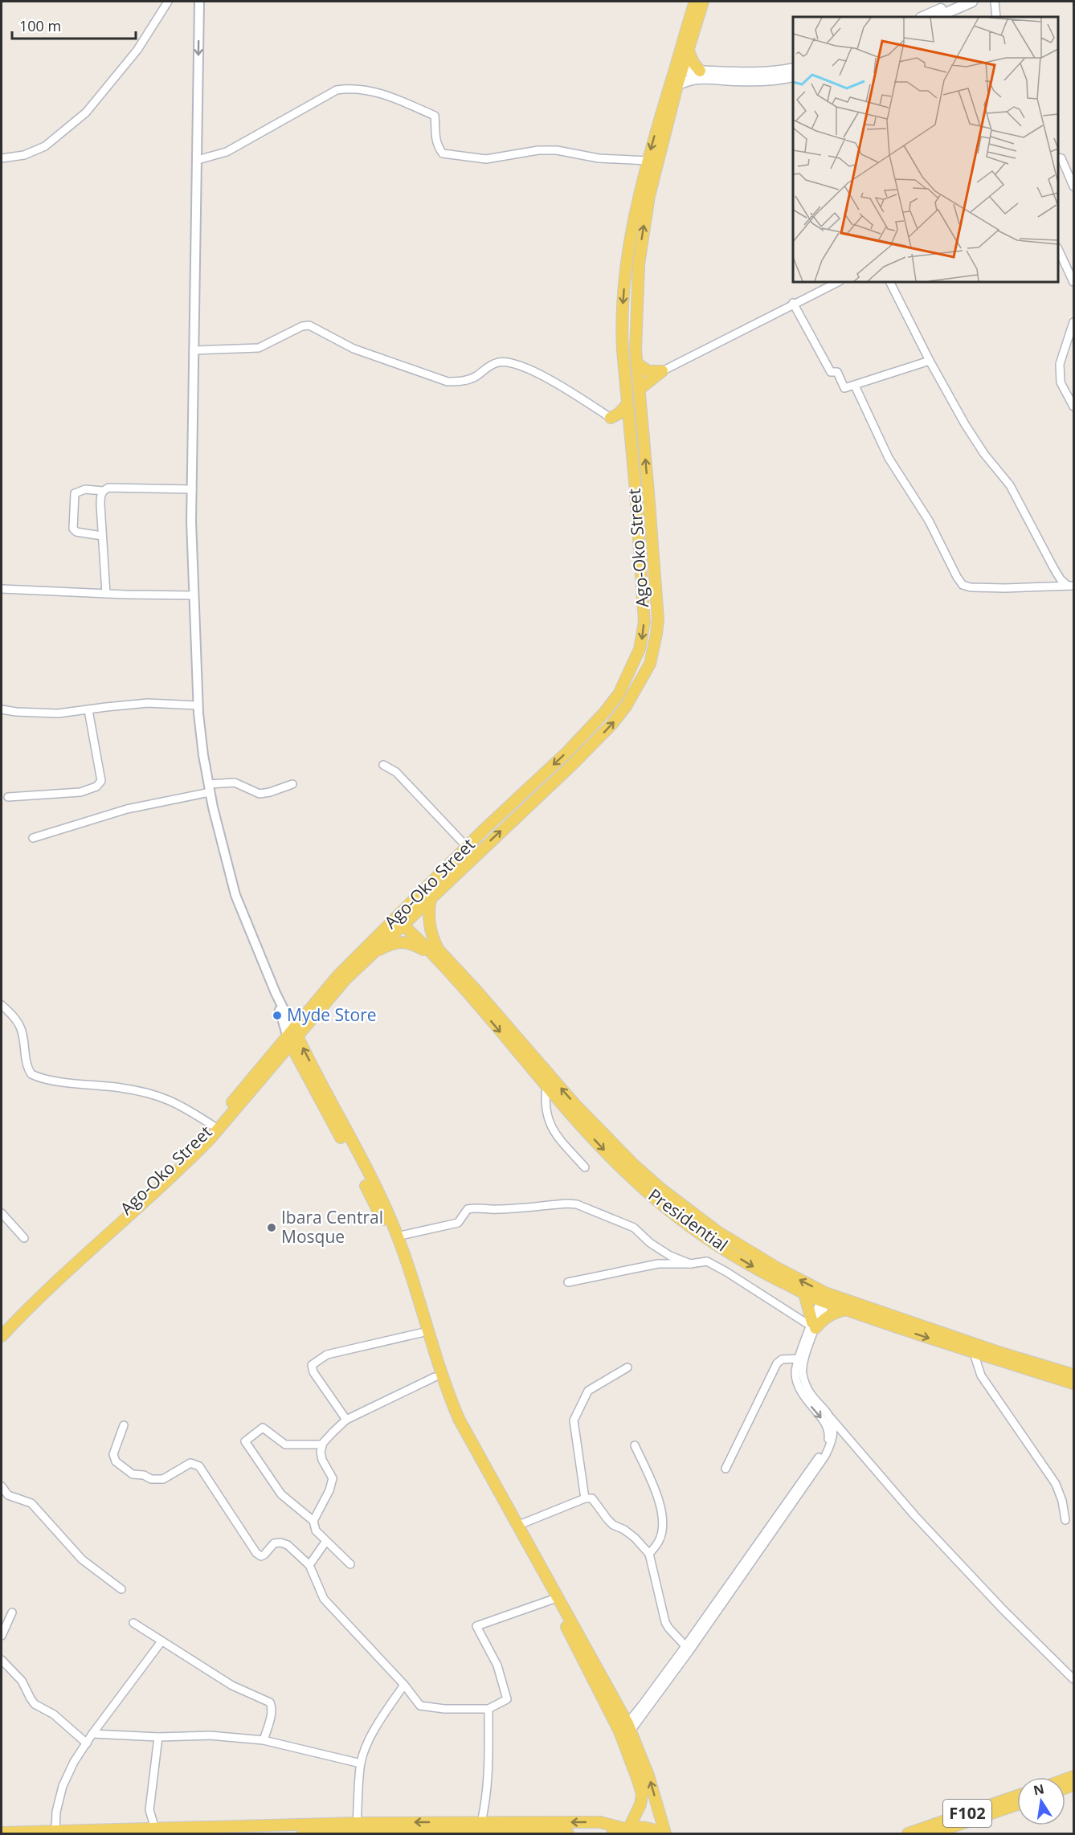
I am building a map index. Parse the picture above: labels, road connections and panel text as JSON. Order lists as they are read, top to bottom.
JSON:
{
  "streets": {
    "main road": ["Ago-Oko Street", "Presidential", "F102"]
  },
  "crossings": [
    ["Ago-Oko Street", "Presidential"]
  ],
  "places": ["Myde Store", "Ibara Central Mosque"],
  "scale_bar": "100 m",
  "north": "top"
}
